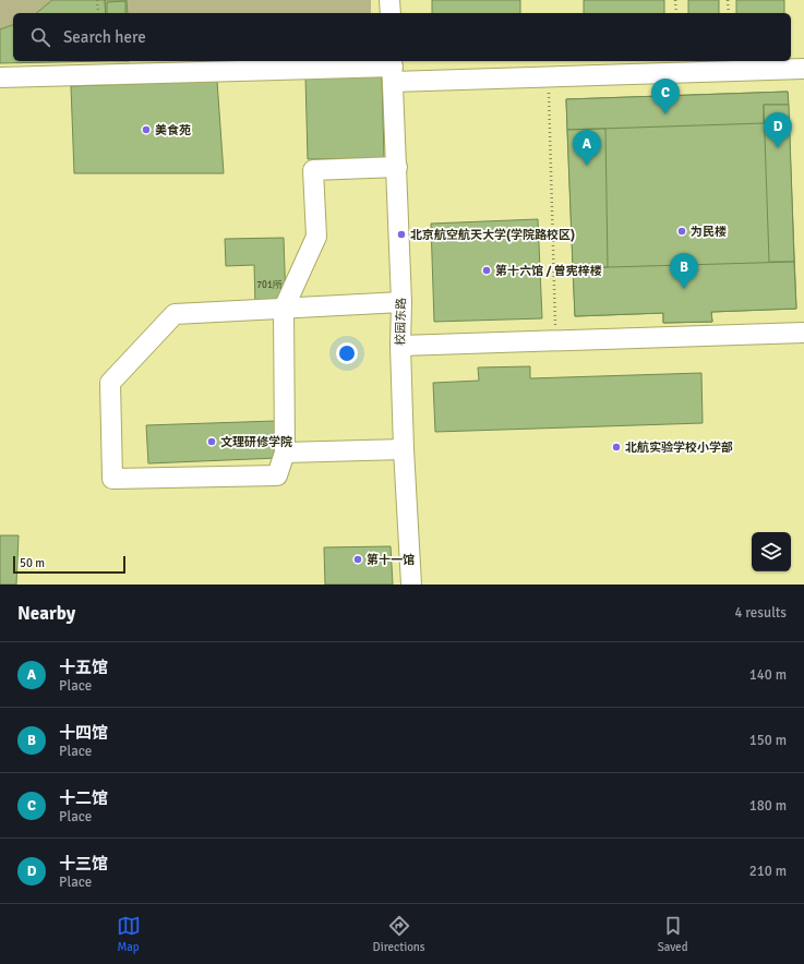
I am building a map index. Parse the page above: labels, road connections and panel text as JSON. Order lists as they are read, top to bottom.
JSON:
{
  "streets": {
    "street": ["校园东路"]
  },
  "places": [
    "美食苑",
    "为民楼",
    "北京航空航天大学(学院路校区)",
    "第十六馆 / 曾宪梓楼",
    "文理研修学院",
    "北航实验学校小学部",
    "第十一馆"
  ],
  "house_numbers": ["701所"],
  "scale_bar": "50 m",
  "page": {
    "search": "Search here",
    "pins": [
      "C",
      "D",
      "A",
      "B"
    ],
    "scale": "50 m",
    "heading": ["Nearby", "4 results"],
    "list": [
      {
        "mark": "A",
        "name": "十五馆",
        "note": "Place",
        "value": "140 m"
      },
      {
        "mark": "B",
        "name": "十四馆",
        "note": "Place",
        "value": "150 m"
      },
      {
        "mark": "C",
        "name": "十二馆",
        "note": "Place",
        "value": "180 m"
      },
      {
        "mark": "D",
        "name": "十三馆",
        "note": "Place",
        "value": "210 m"
      }
    ],
    "nav": ["Map", "Directions", "Saved"]
  }
}
